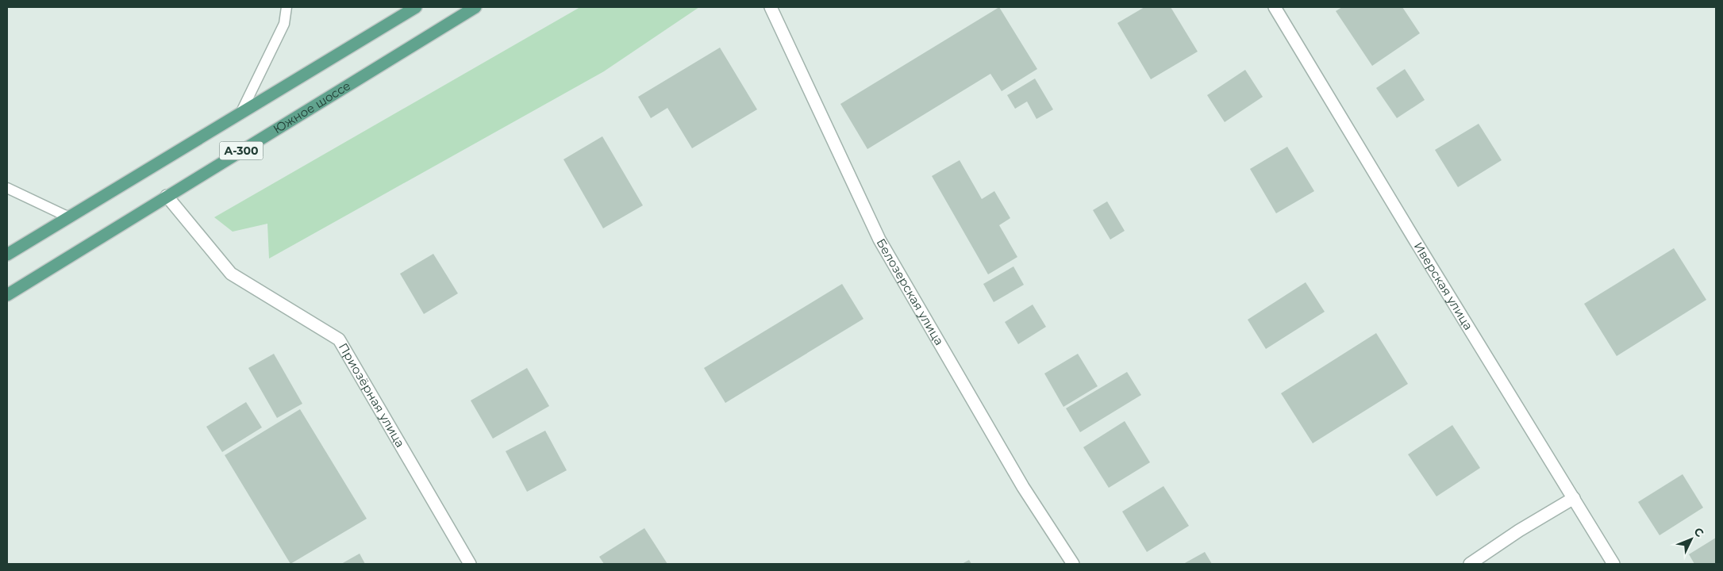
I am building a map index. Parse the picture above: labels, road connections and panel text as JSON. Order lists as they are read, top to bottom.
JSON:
{
  "streets": {
    "main road": ["Южное шоссе", "А-300"],
    "street": ["Иверская улица", "Белозерская улица", "Приозёрная улица"]
  },
  "crossings": [
    ["Южное шоссе", "Приозёрная улица"]
  ],
  "north": "top right"
}
